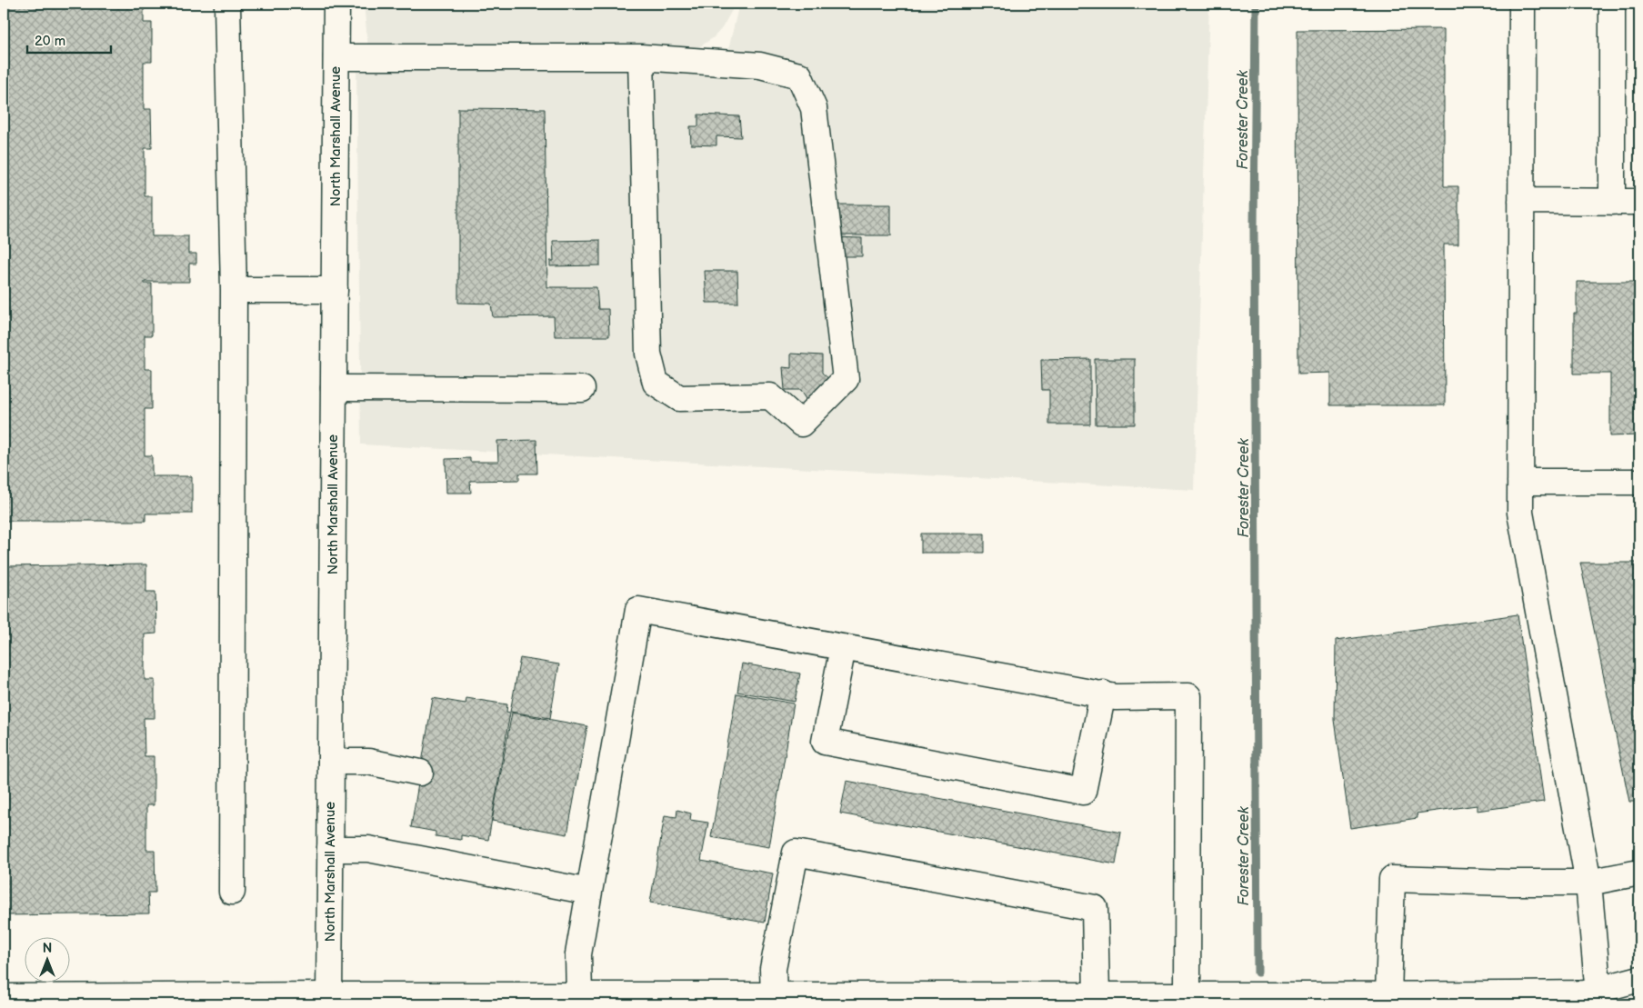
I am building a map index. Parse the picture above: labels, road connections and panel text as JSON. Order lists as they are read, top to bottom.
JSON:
{
  "streets": {
    "street": ["North Marshall Avenue"]
  },
  "water": ["Forester Creek"],
  "scale_bar": "20 m",
  "north": "top"
}
